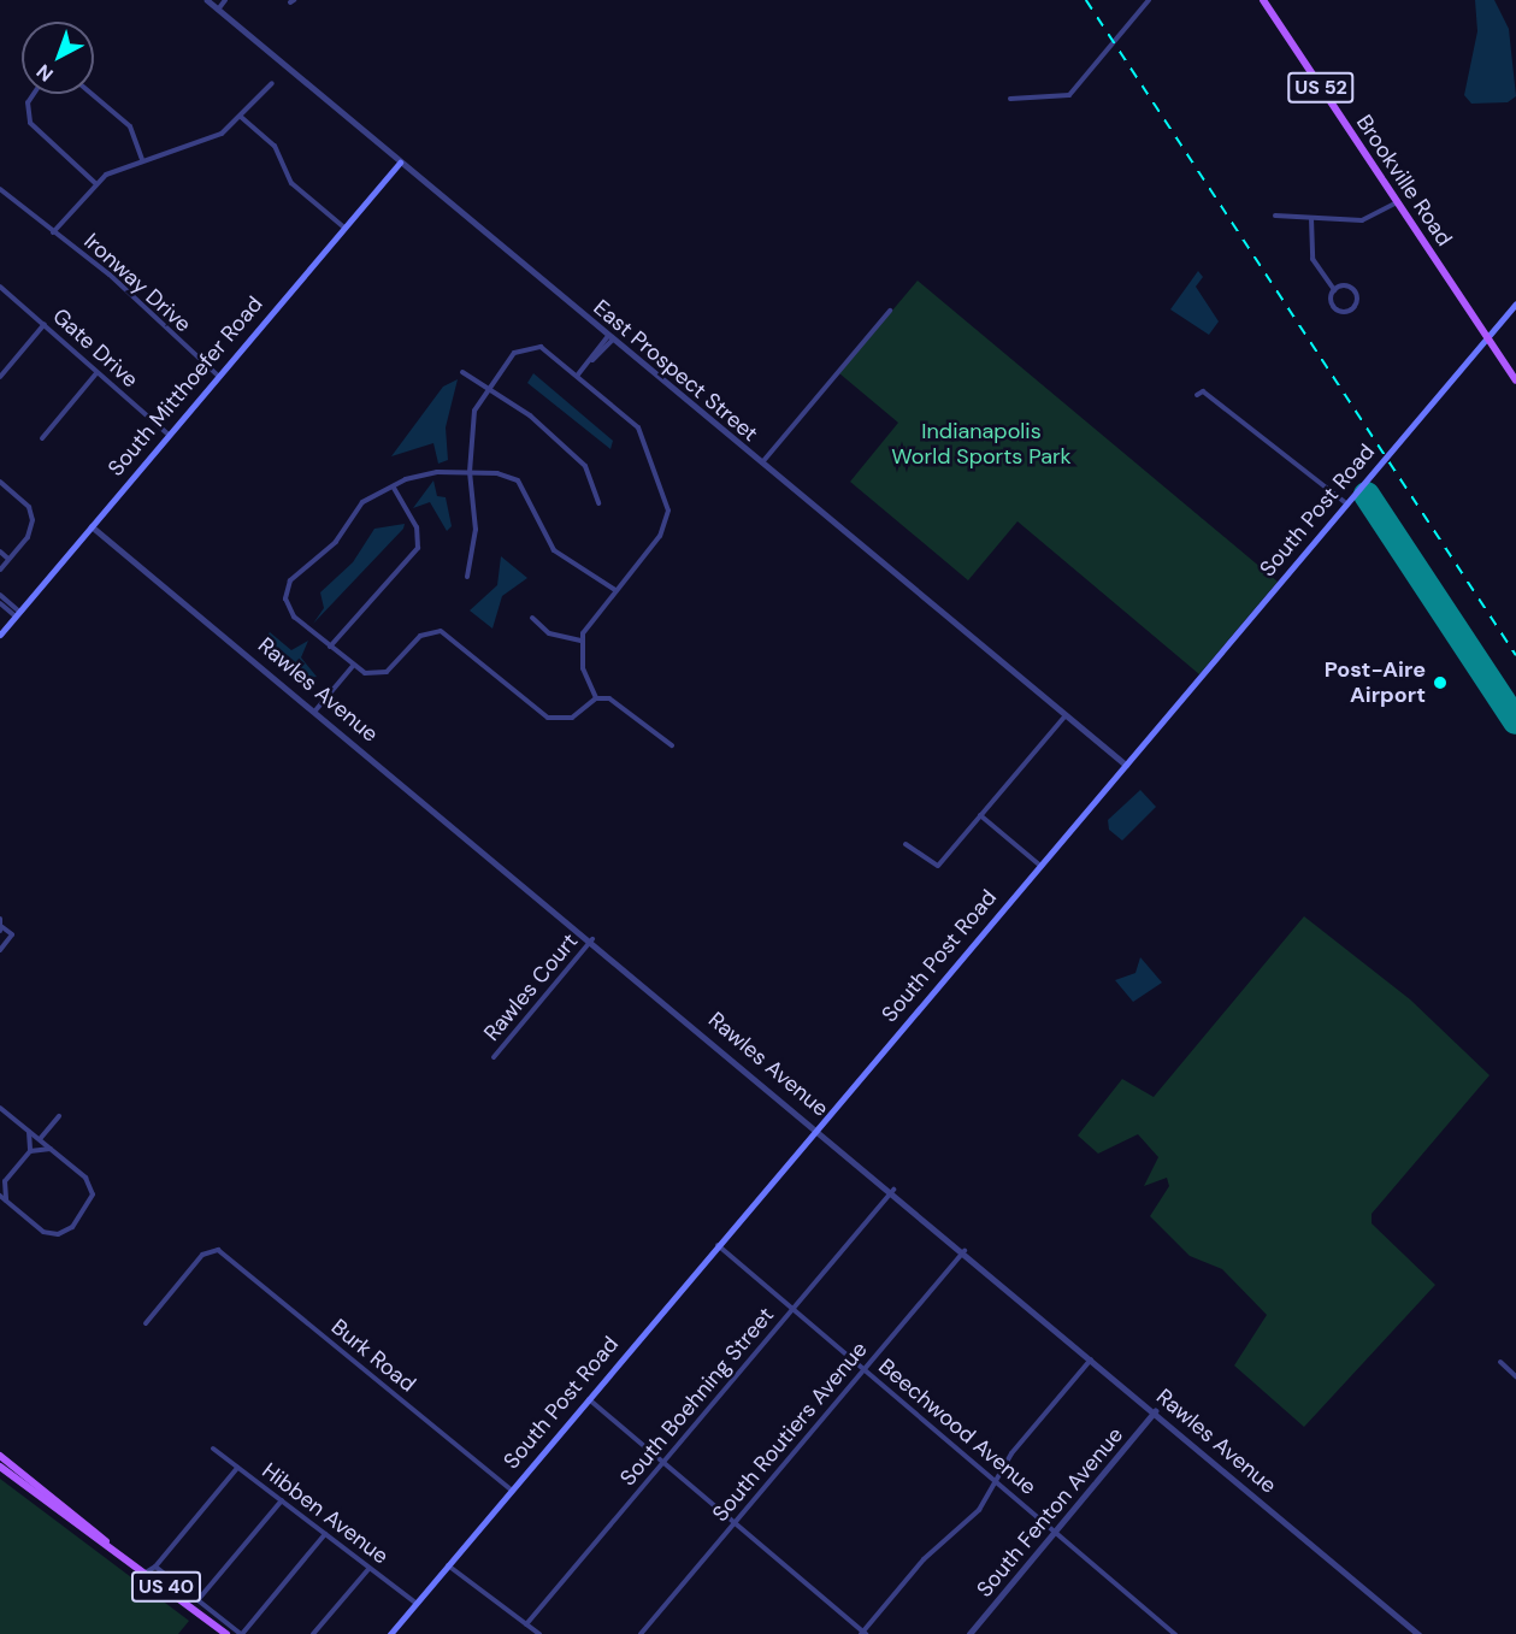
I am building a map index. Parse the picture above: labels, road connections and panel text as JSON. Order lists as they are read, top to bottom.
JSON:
{
  "streets": {
    "main road": [
      "US 52",
      "Brookville Road",
      "South Mitthoefer Road",
      "South Post Road",
      "US 40"
    ],
    "street": [
      "Ironway Drive",
      "Gate Drive",
      "East Prospect Street",
      "Rawles Avenue",
      "Rawles Court",
      "Burk Road",
      "South Boehning Street",
      "Beechwood Avenue",
      "South Routiers Avenue",
      "South Fenton Avenue",
      "Hibben Avenue"
    ]
  },
  "crossings": [
    ["Brookville Road", "South Post Road"],
    ["Ironway Drive", "South Mitthoefer Road"],
    ["Gate Drive", "South Mitthoefer Road"],
    ["East Prospect Street", "South Mitthoefer Road"],
    ["East Prospect Street", "South Post Road"],
    ["South Mitthoefer Road", "Rawles Avenue"],
    ["South Post Road", "Rawles Avenue"],
    ["South Post Road", "Burk Road"],
    ["South Post Road", "Beechwood Avenue"],
    ["South Post Road", "Hibben Avenue"],
    ["Rawles Avenue", "Rawles Court"],
    ["Rawles Avenue", "South Boehning Street"],
    ["Rawles Avenue", "South Routiers Avenue"],
    ["Rawles Avenue", "South Fenton Avenue"],
    ["South Boehning Street", "Beechwood Avenue"],
    ["Beechwood Avenue", "South Routiers Avenue"],
    ["Beechwood Avenue", "South Fenton Avenue"]
  ],
  "parks": ["Indianapolis World Sports Park"],
  "places": ["Post-Aire Airport"],
  "north": "bottom left"
}
